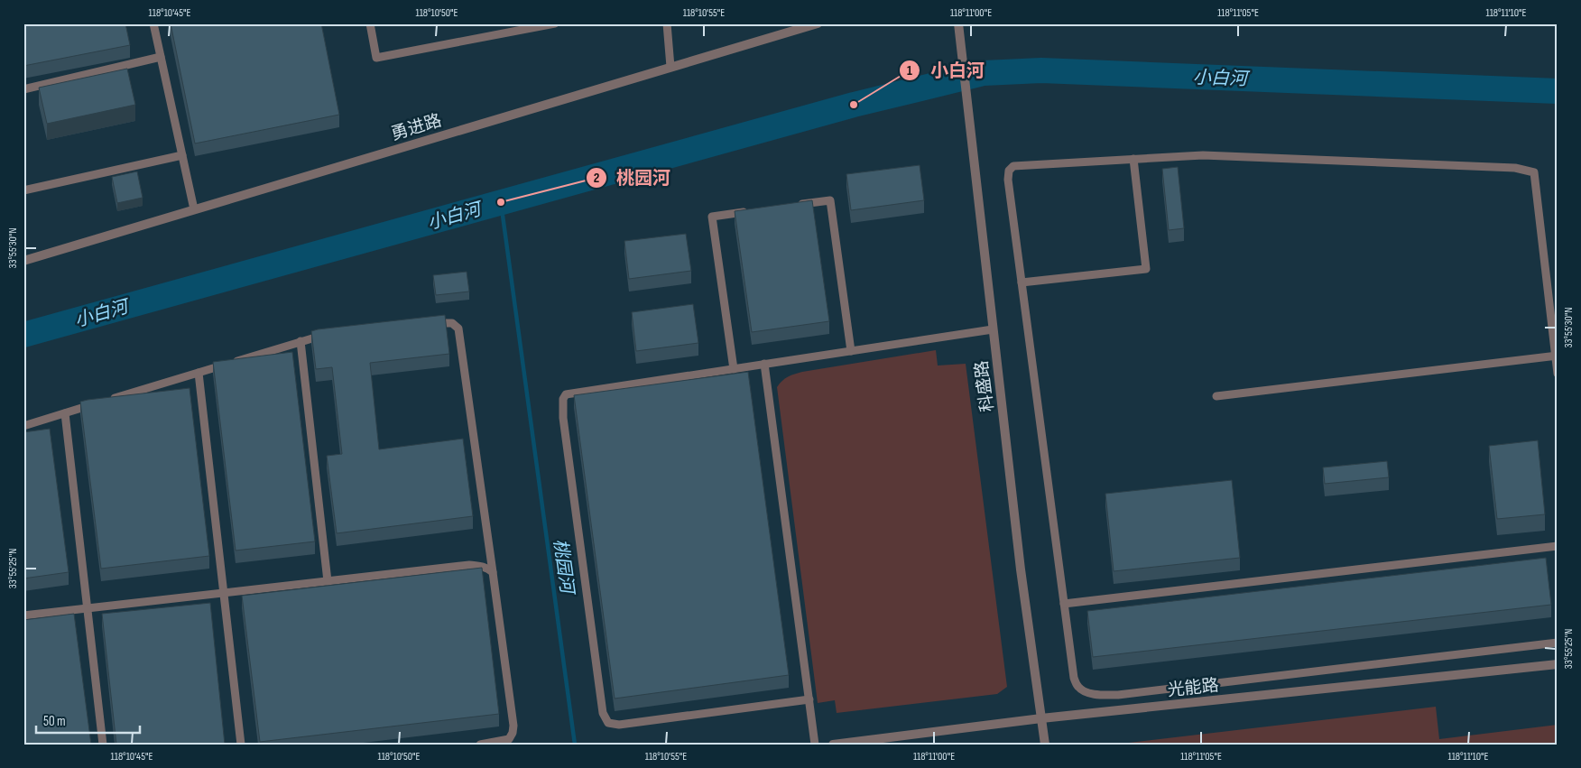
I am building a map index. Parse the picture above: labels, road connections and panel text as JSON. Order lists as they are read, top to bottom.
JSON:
{
  "streets": {
    "street": ["勇进路", "科盛路", "光能路"]
  },
  "crossings": [
    ["科盛路", "光能路"]
  ],
  "water": ["小白河", "桃园河"],
  "places": ["小白河", "桃园河"],
  "scale_bar": "50 m",
  "coordinates": [
    "118°10'45\"E",
    "118°10'50\"E",
    "118°10'55\"E",
    "118°11'00\"E",
    "118°11'05\"E",
    "118°11'10\"E",
    "33°55'30\"N",
    "33°55'25\"N"
  ]
}
